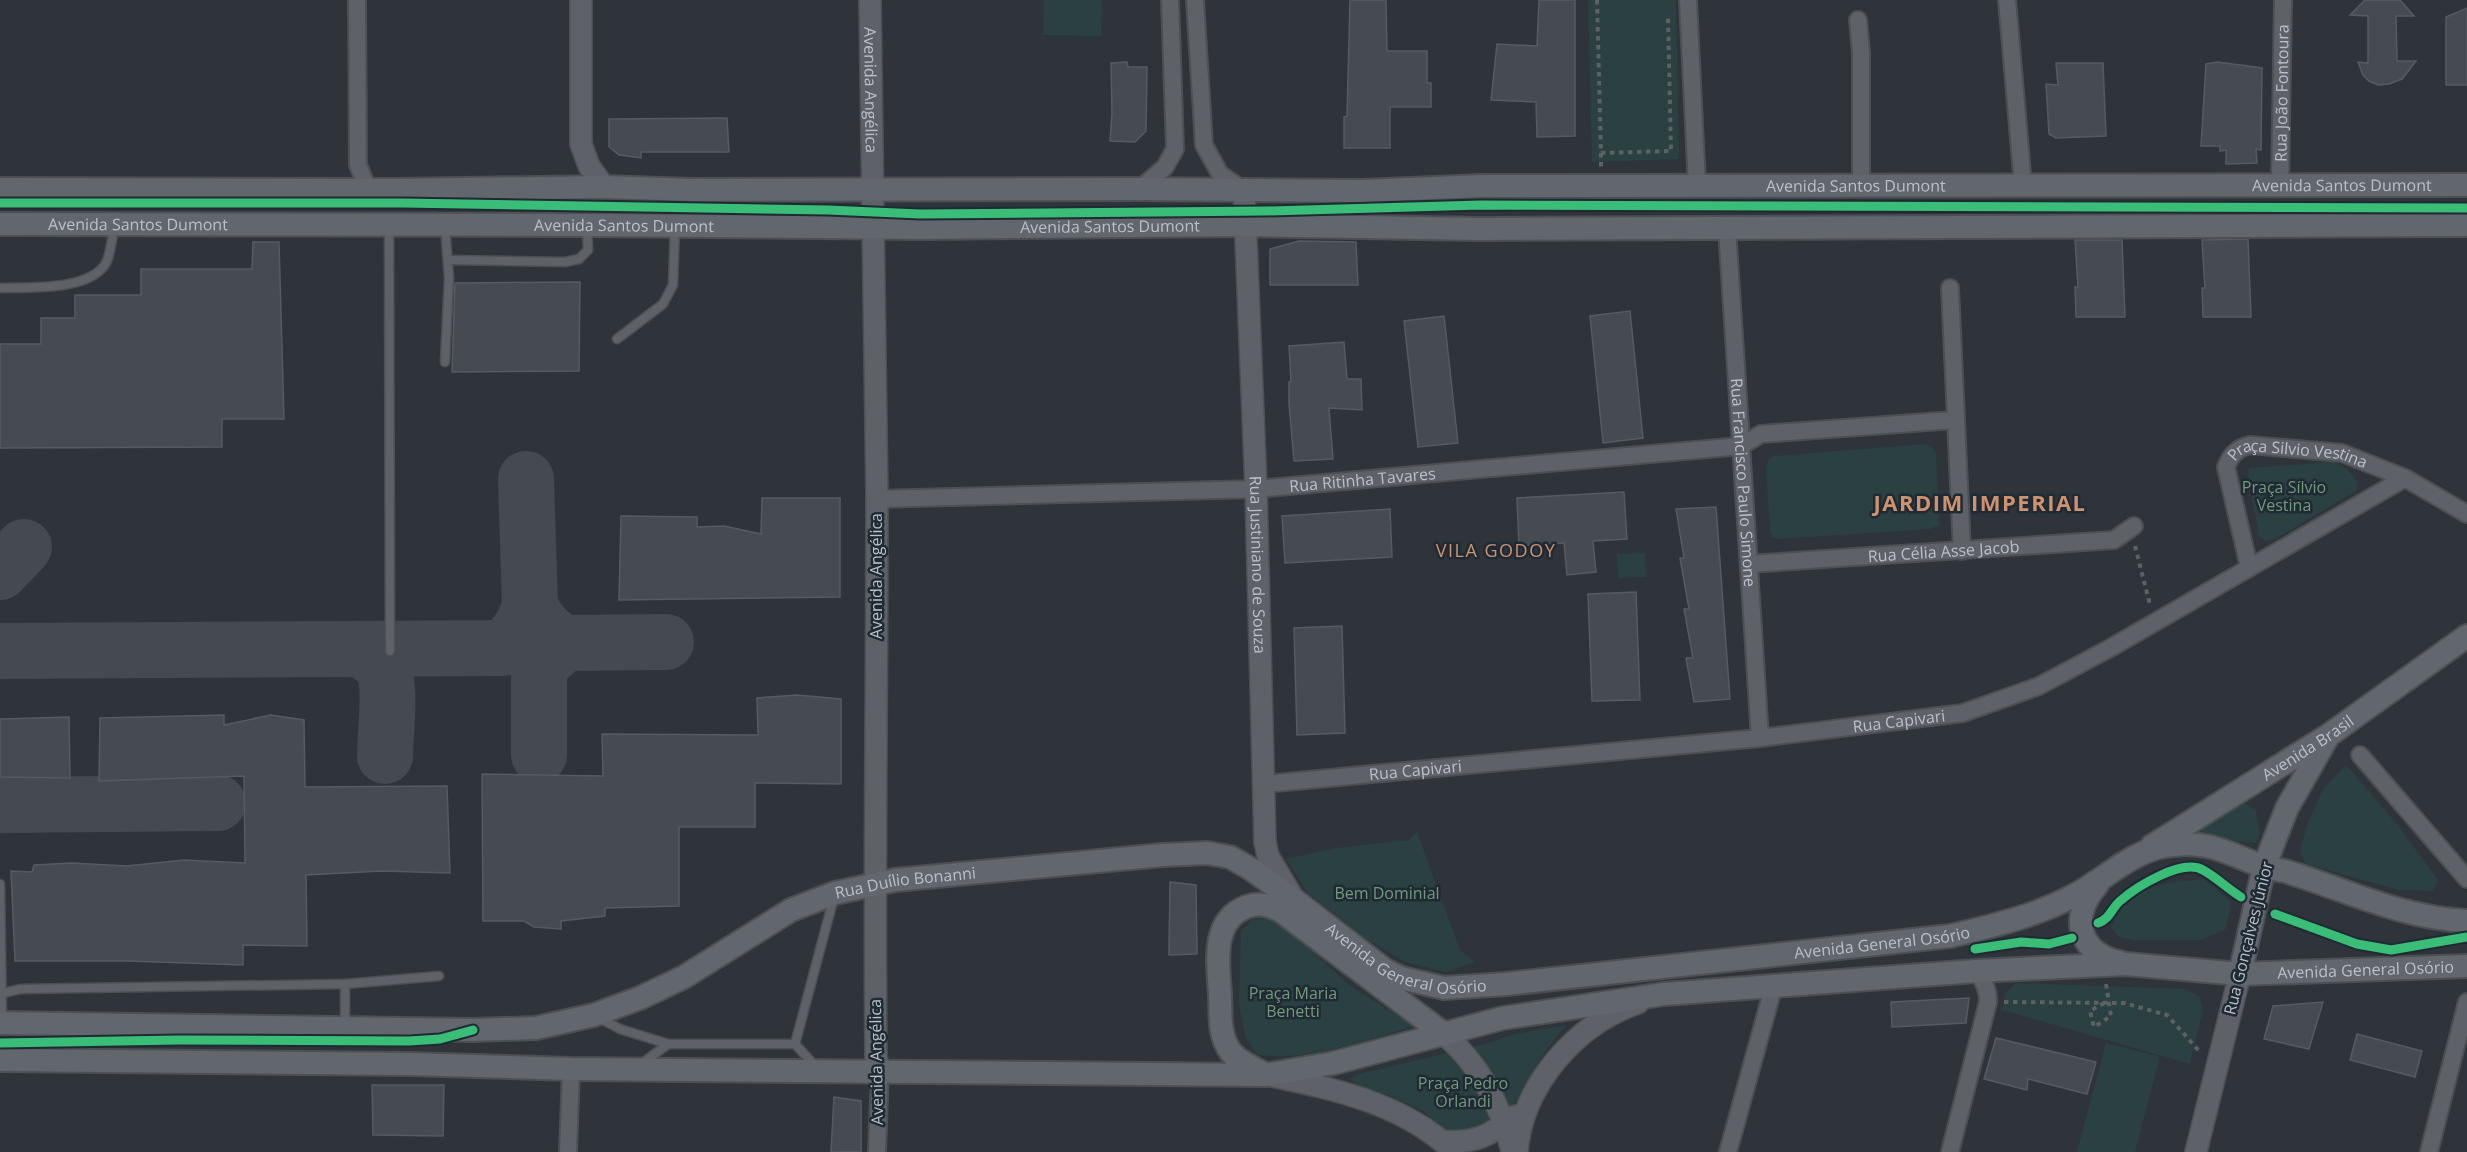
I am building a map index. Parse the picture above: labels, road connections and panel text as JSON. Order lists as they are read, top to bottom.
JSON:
{
  "streets": {
    "main road": [
      "Avenida Santos Dumont",
      "Avenida Brasil",
      "Rua Duílio Bonanni",
      "Rua Gonçalves Júnior",
      "Avenida General Osório"
    ],
    "street": [
      "Avenida Angélica",
      "Rua João Fontoura",
      "Praça Silvio Vestina",
      "Rua Ritinha Tavares",
      "Rua Francisco Paulo Simone",
      "Rua Célia Asse Jacob",
      "Rua Justiniano de Souza",
      "Rua Capivari"
    ]
  },
  "crossings": [
    ["Avenida Angélica", "Avenida Santos Dumont"],
    ["Avenida Angélica", "Rua Ritinha Tavares"],
    ["Avenida Angélica", "Rua Duílio Bonanni"],
    ["Avenida Angélica", "Avenida General Osório"],
    ["Rua João Fontoura", "Avenida Santos Dumont"],
    ["Avenida Santos Dumont", "Rua Francisco Paulo Simone"],
    ["Avenida Santos Dumont", "Rua Justiniano de Souza"],
    ["Praça Silvio Vestina", "Rua Capivari"],
    ["Rua Ritinha Tavares", "Rua Francisco Paulo Simone"],
    ["Rua Ritinha Tavares", "Rua Justiniano de Souza"],
    ["Rua Francisco Paulo Simone", "Rua Célia Asse Jacob"],
    ["Rua Francisco Paulo Simone", "Rua Capivari"],
    ["Rua Justiniano de Souza", "Rua Capivari"],
    ["Rua Justiniano de Souza", "Rua Duílio Bonanni"],
    ["Rua Justiniano de Souza", "Avenida General Osório"],
    ["Avenida Brasil", "Rua Gonçalves Júnior"],
    ["Avenida Brasil", "Avenida General Osório"],
    ["Rua Duílio Bonanni", "Avenida General Osório"],
    ["Rua Gonçalves Júnior", "Avenida General Osório"]
  ],
  "districts": ["JARDIM IMPERIAL", "VILA GODOY"],
  "parks": [
    "Praça Sílvio Vestina",
    "Bem Dominial",
    "Praça Maria Benetti",
    "Praça Pedro Orlandi"
  ]
}
